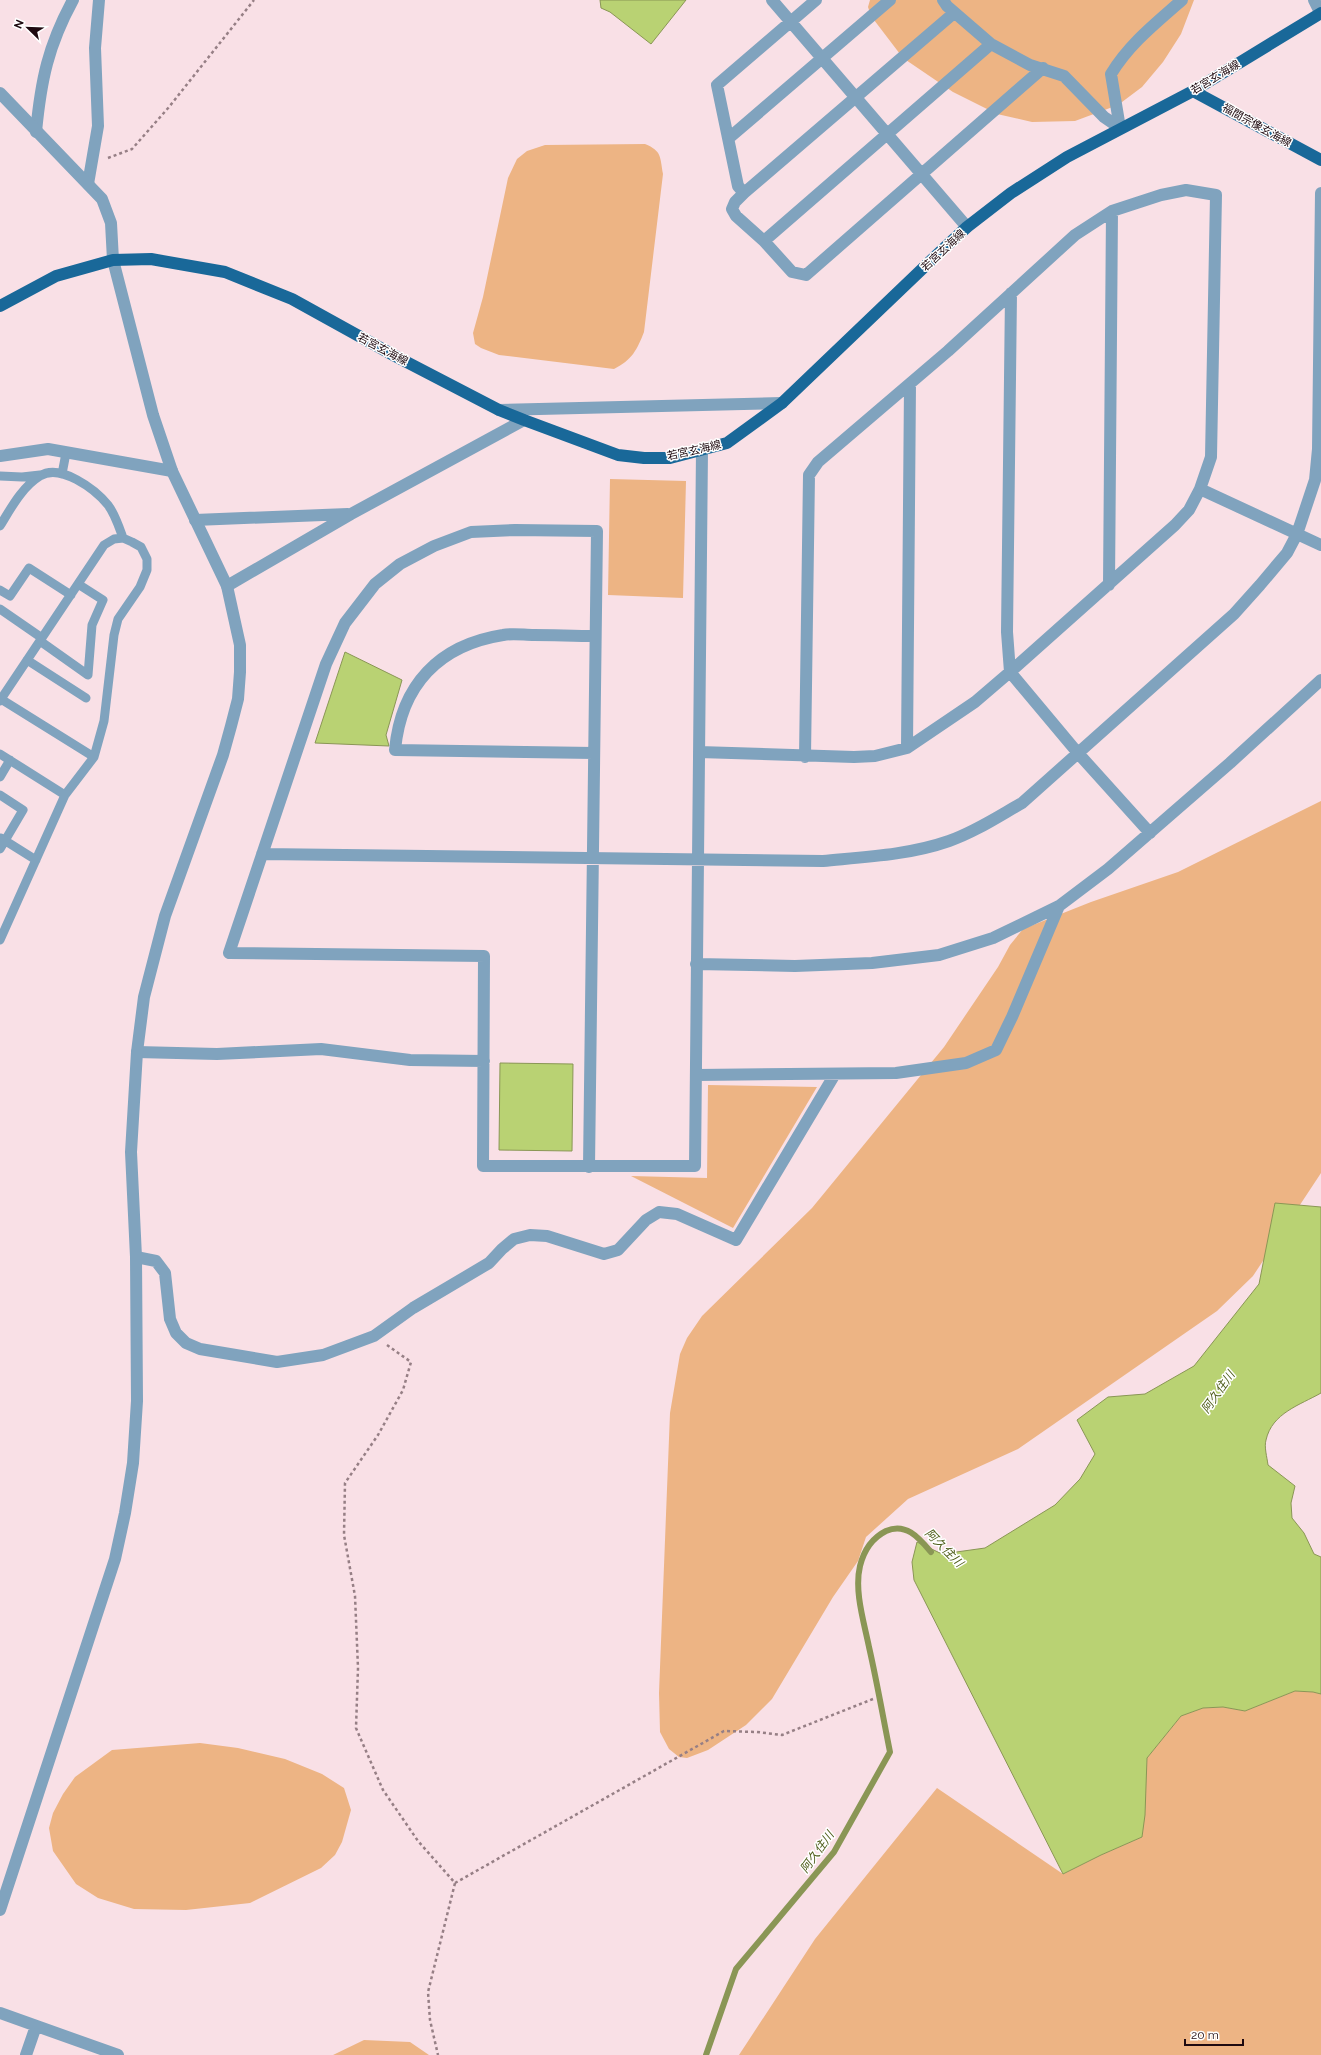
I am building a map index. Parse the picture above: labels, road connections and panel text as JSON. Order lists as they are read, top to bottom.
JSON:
{
  "streets": {
    "main road": ["若宮玄海線", "福間宗像玄海線"]
  },
  "crossings": [
    ["若宮玄海線", "福間宗像玄海線"]
  ],
  "water": ["阿久住川"],
  "scale_bar": "20 m",
  "north": "top left"
}
